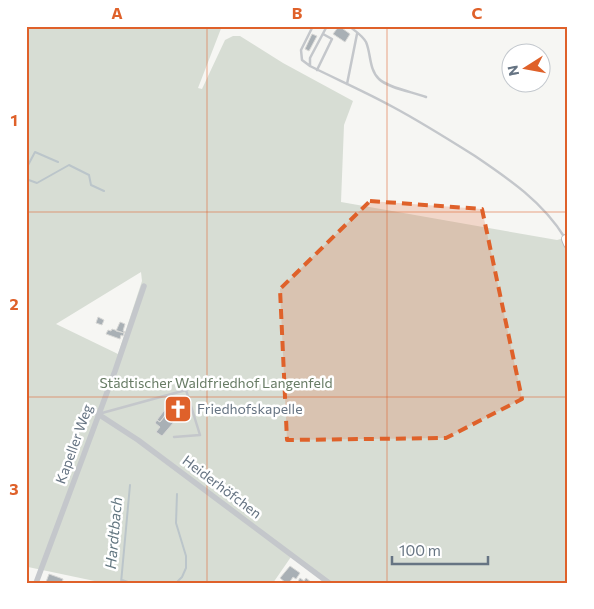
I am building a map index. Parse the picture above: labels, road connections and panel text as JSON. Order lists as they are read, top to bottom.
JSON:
{
  "streets": {
    "street": ["Kapeller Weg", "Heiderhöfchen"]
  },
  "crossings": [
    ["Kapeller Weg", "Heiderhöfchen"]
  ],
  "water": ["Hardtbach"],
  "parks": ["Städtischer Waldfriedhof Langenfeld"],
  "places": {
    "church": ["Friedhofskapelle"]
  },
  "scale_bar": "100 m",
  "north": "left",
  "grid": {
    "columns": ["A", "B", "C"],
    "rows": ["1", "2", "3"]
  }
}
